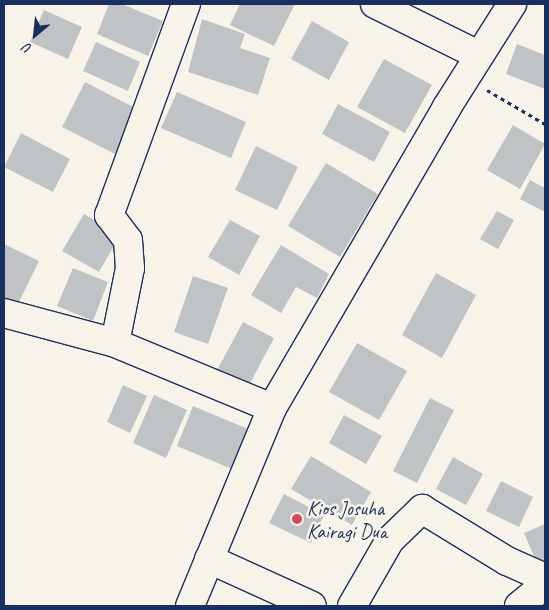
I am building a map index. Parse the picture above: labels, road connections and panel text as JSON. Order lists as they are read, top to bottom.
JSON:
{
  "places": ["Kios Josuha Kairagi Dua"],
  "north": "bottom left"
}
